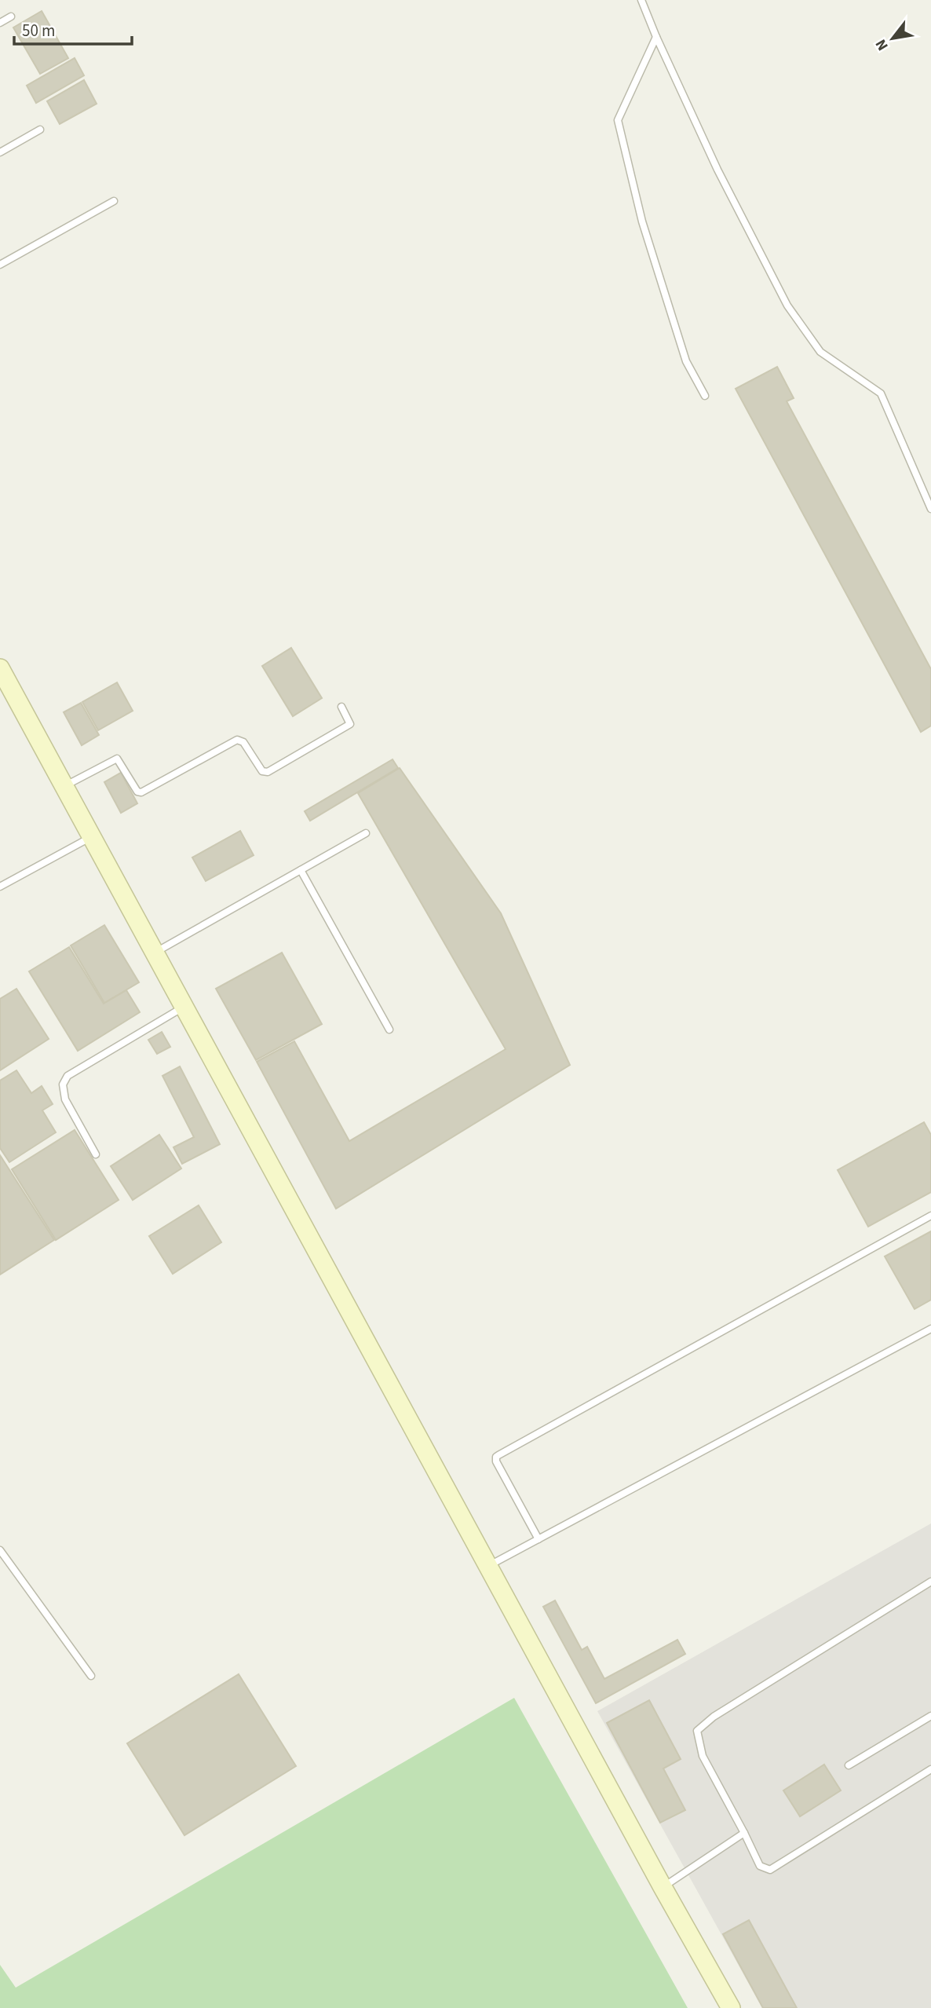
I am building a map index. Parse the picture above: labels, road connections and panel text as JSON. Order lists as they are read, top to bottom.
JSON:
{
  "scale_bar": "50 m",
  "north": "bottom left"
}
